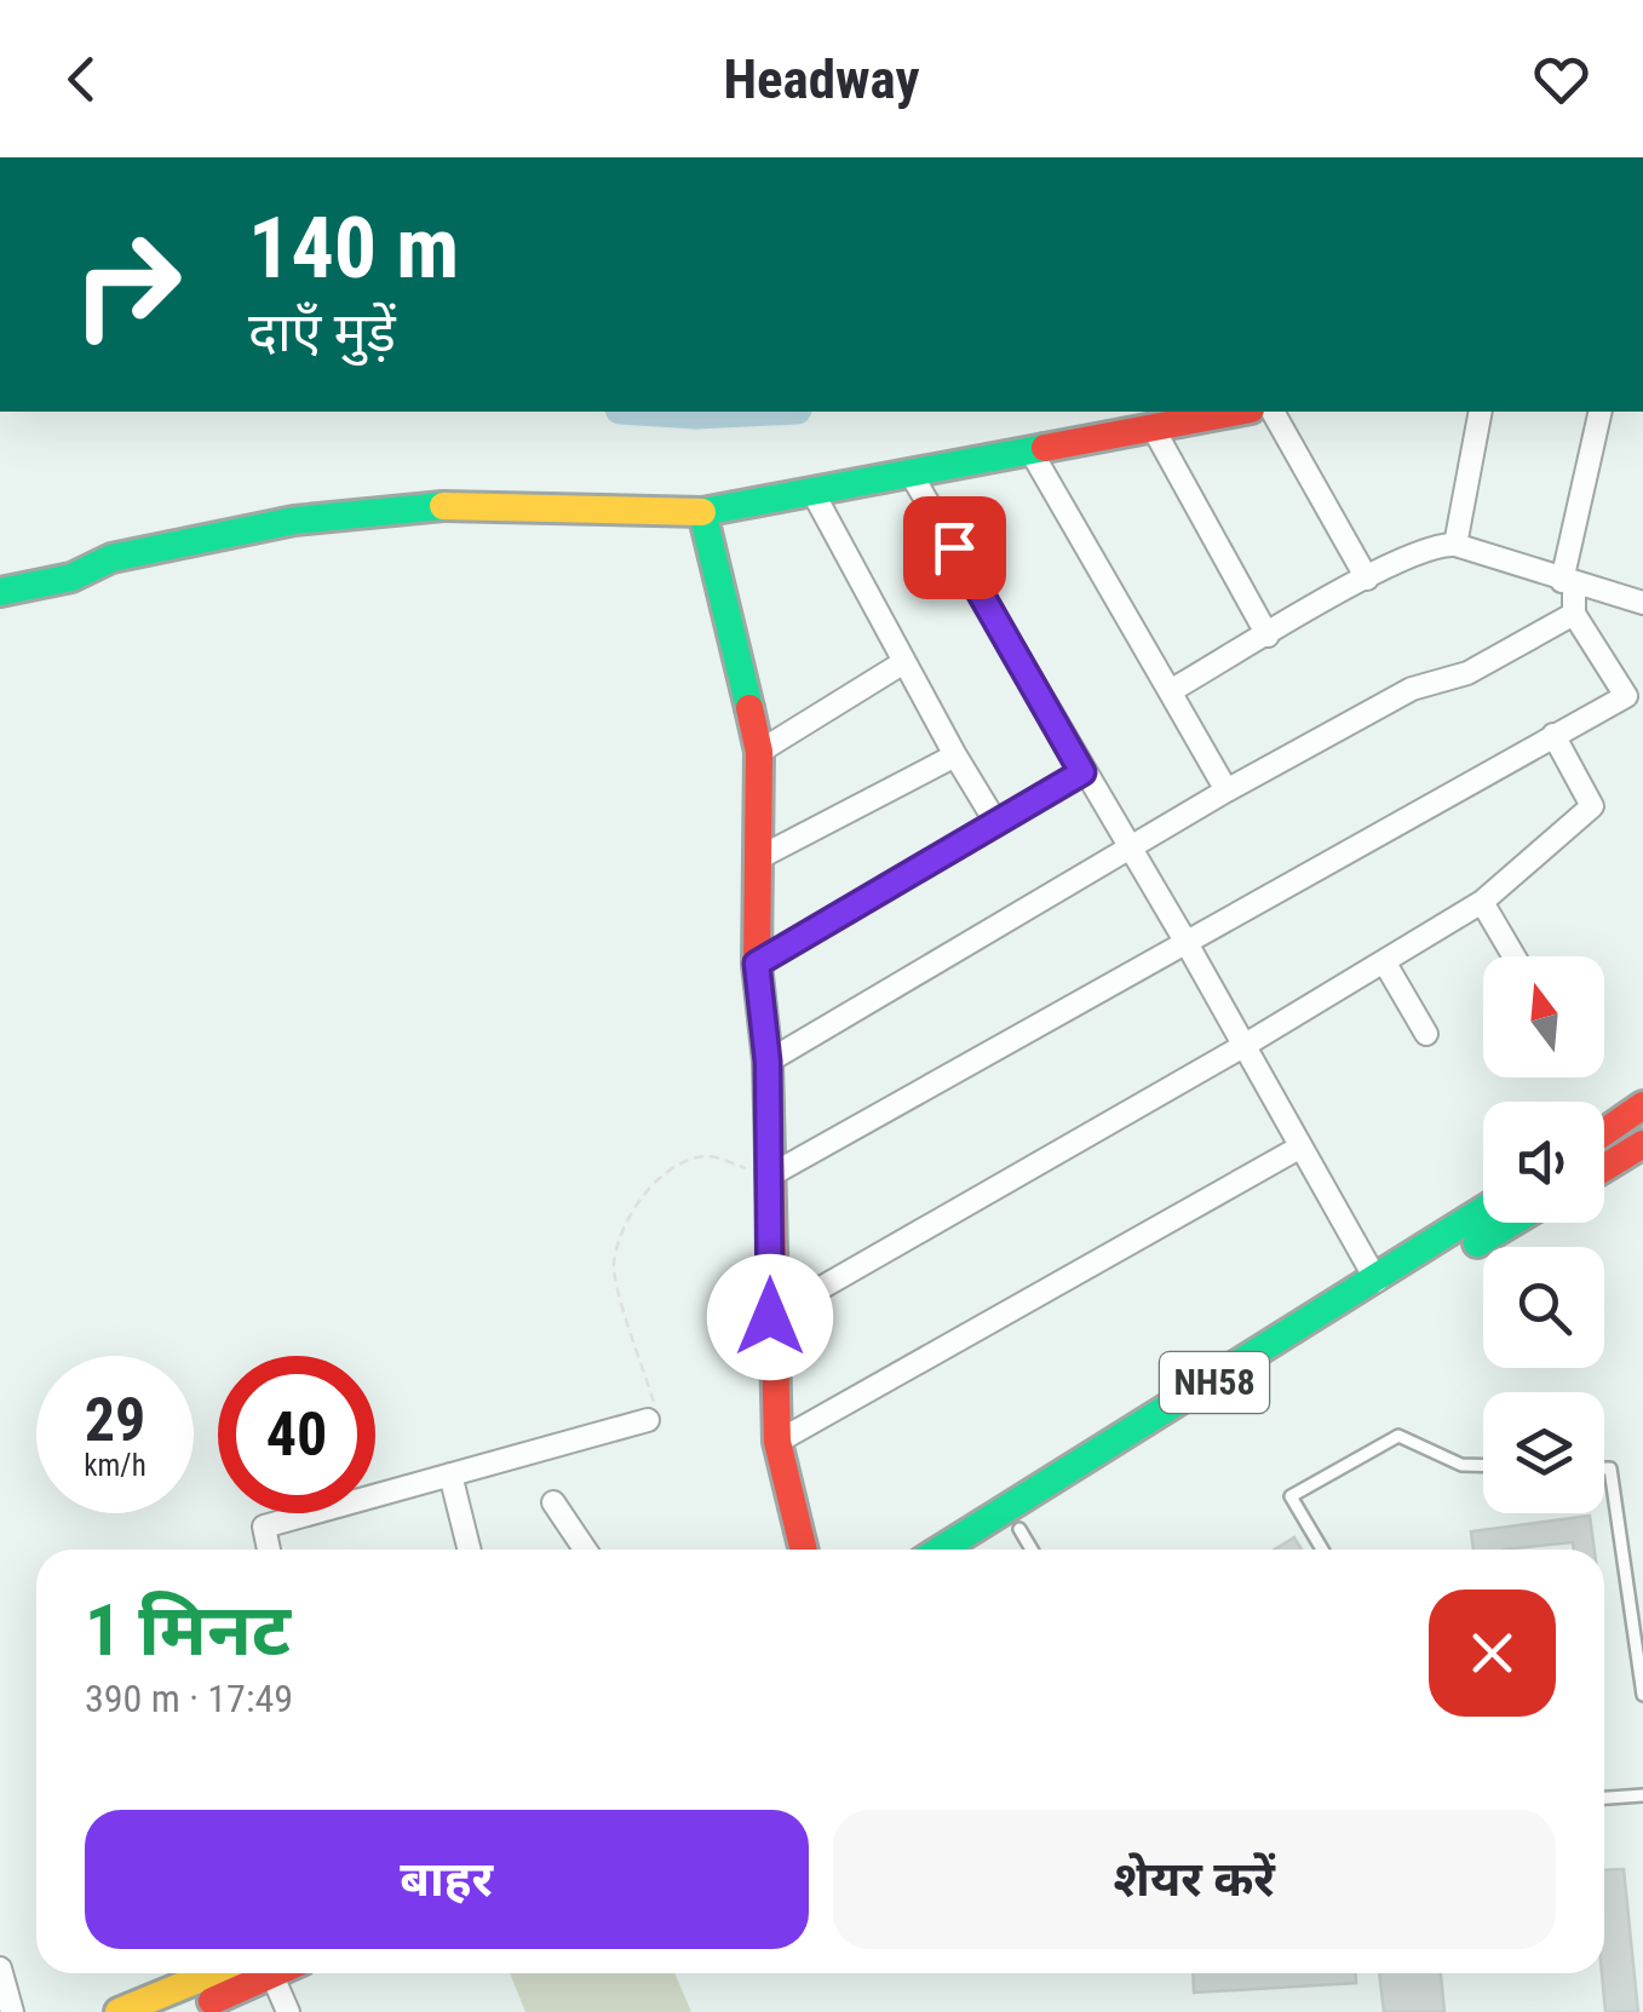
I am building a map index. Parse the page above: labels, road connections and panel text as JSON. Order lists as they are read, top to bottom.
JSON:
{
  "streets": {
    "main road": ["NH58"]
  },
  "north": "top",
  "page": {
    "header": "Headway",
    "turn": ["140 m", "दाएँ मुड़ें"],
    "speed": "29 km/h",
    "limit": "40",
    "heading": ["1 मिनट", "390 m · 17:49"],
    "buttons": ["बाहर", "शेयर करें"]
  }
}
